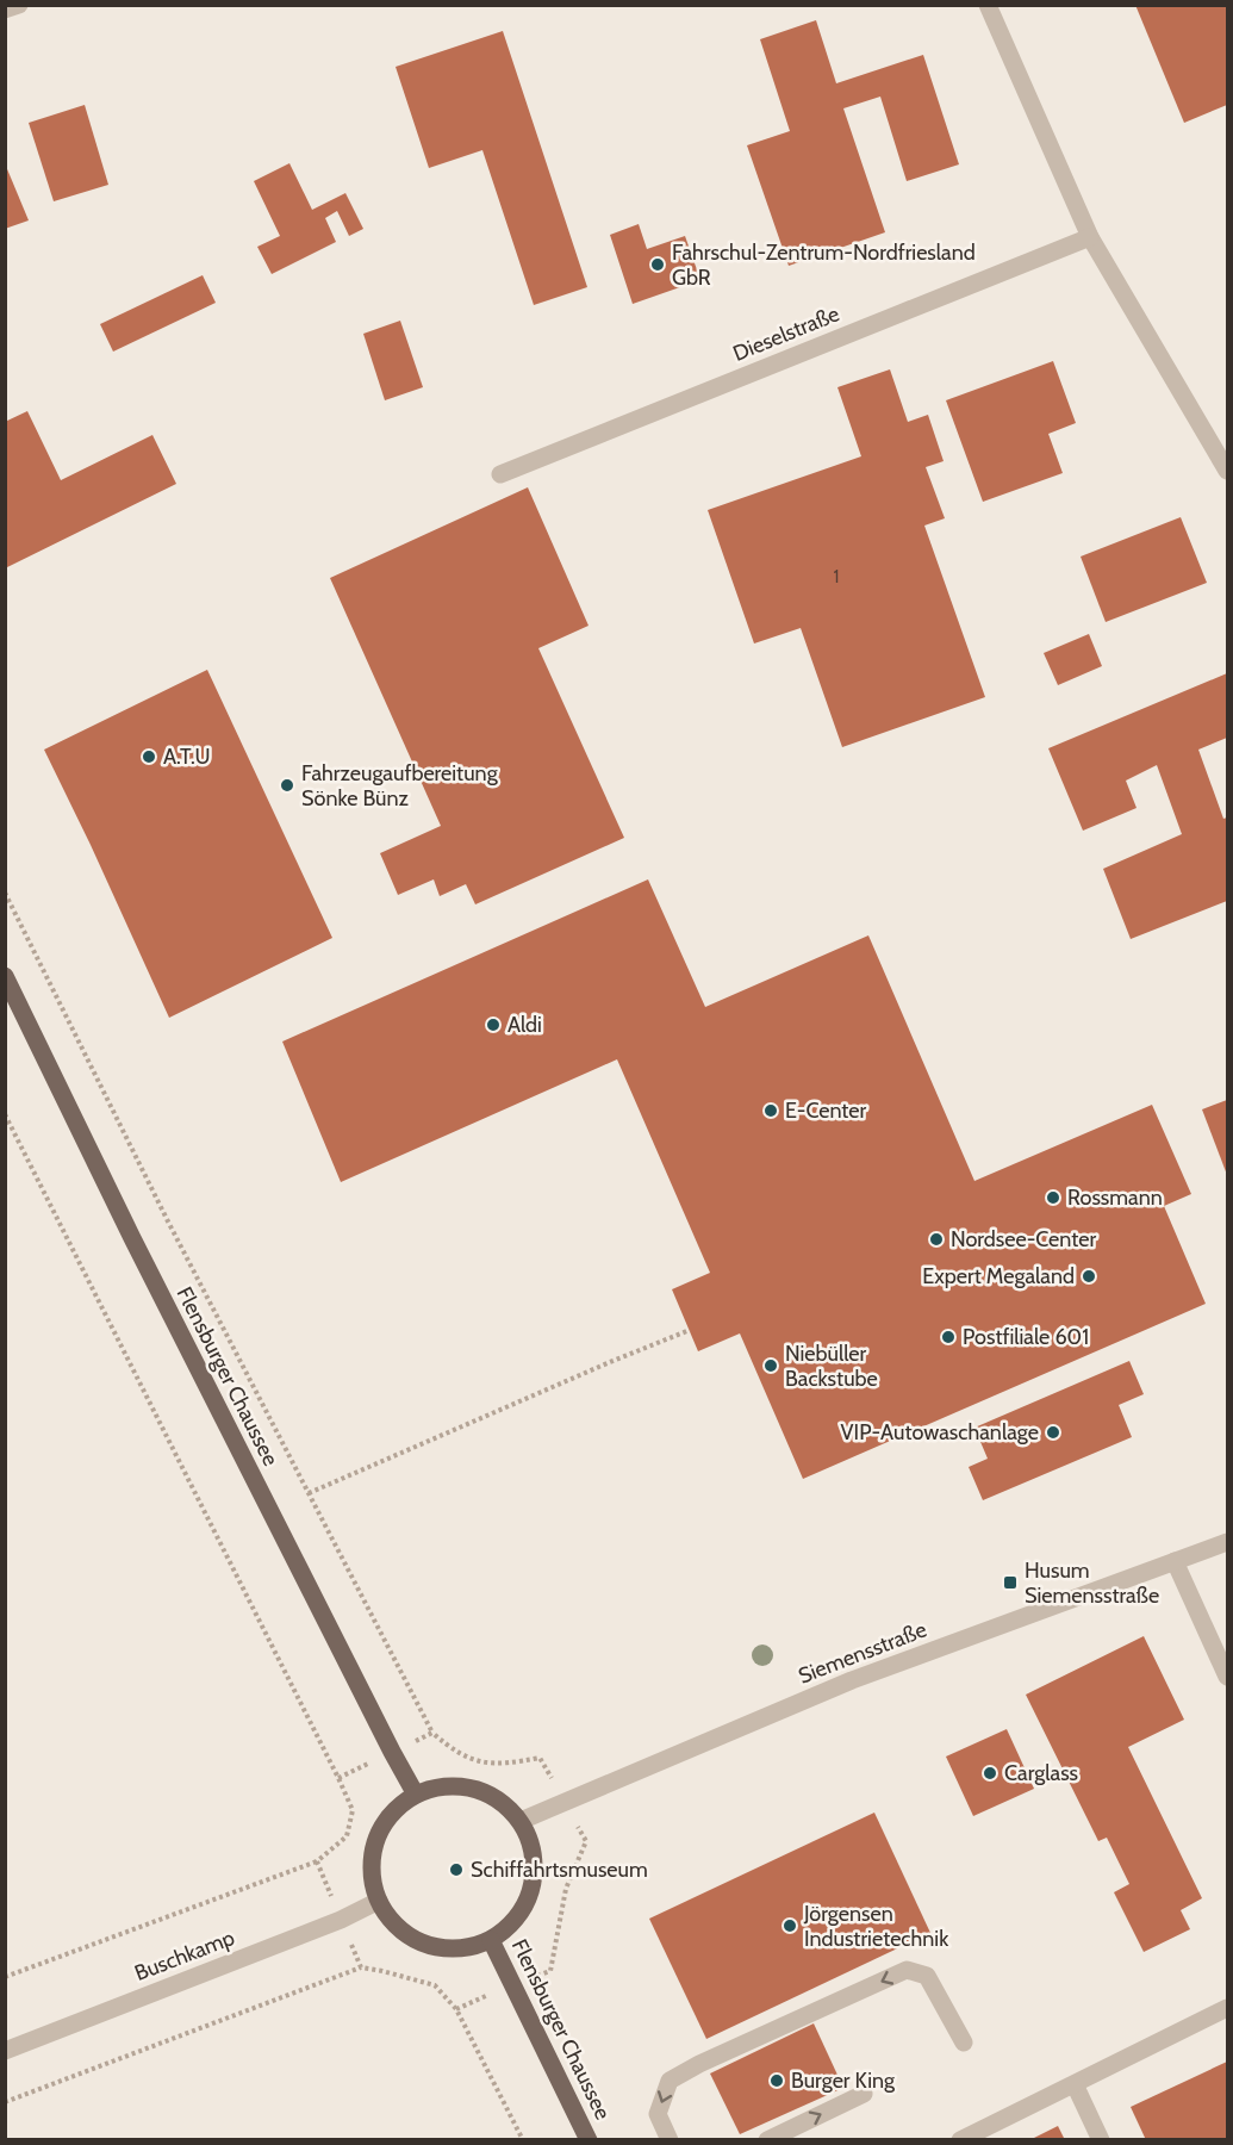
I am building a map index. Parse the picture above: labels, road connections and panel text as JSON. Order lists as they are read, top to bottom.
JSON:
{
  "streets": {
    "main road": ["Flensburger Chaussee"],
    "street": ["Dieselstraße", "Siemensstraße", "Buschkamp"]
  },
  "crossings": [
    ["Flensburger Chaussee", "Siemensstraße"],
    ["Flensburger Chaussee", "Buschkamp"],
    ["Siemensstraße", "Buschkamp"]
  ],
  "places": {
    "other": [
      "Fahrschul-Zentrum-Nordfriesland GbR",
      "A.T.U",
      "Fahrzeugaufbereitung Sönke Bünz",
      "Aldi",
      "E-Center",
      "Rossmann",
      "Nordsee-Center",
      "Expert Megaland",
      "Postfiliale 601",
      "Niebüller Backstube",
      "VIP-Autowaschanlage",
      "Carglass",
      "Schiffahrtsmuseum",
      "Jörgensen Industrietechnik",
      "Burger King"
    ],
    "transit": ["Husum Siemensstraße"]
  },
  "house_numbers": ["1"]
}
